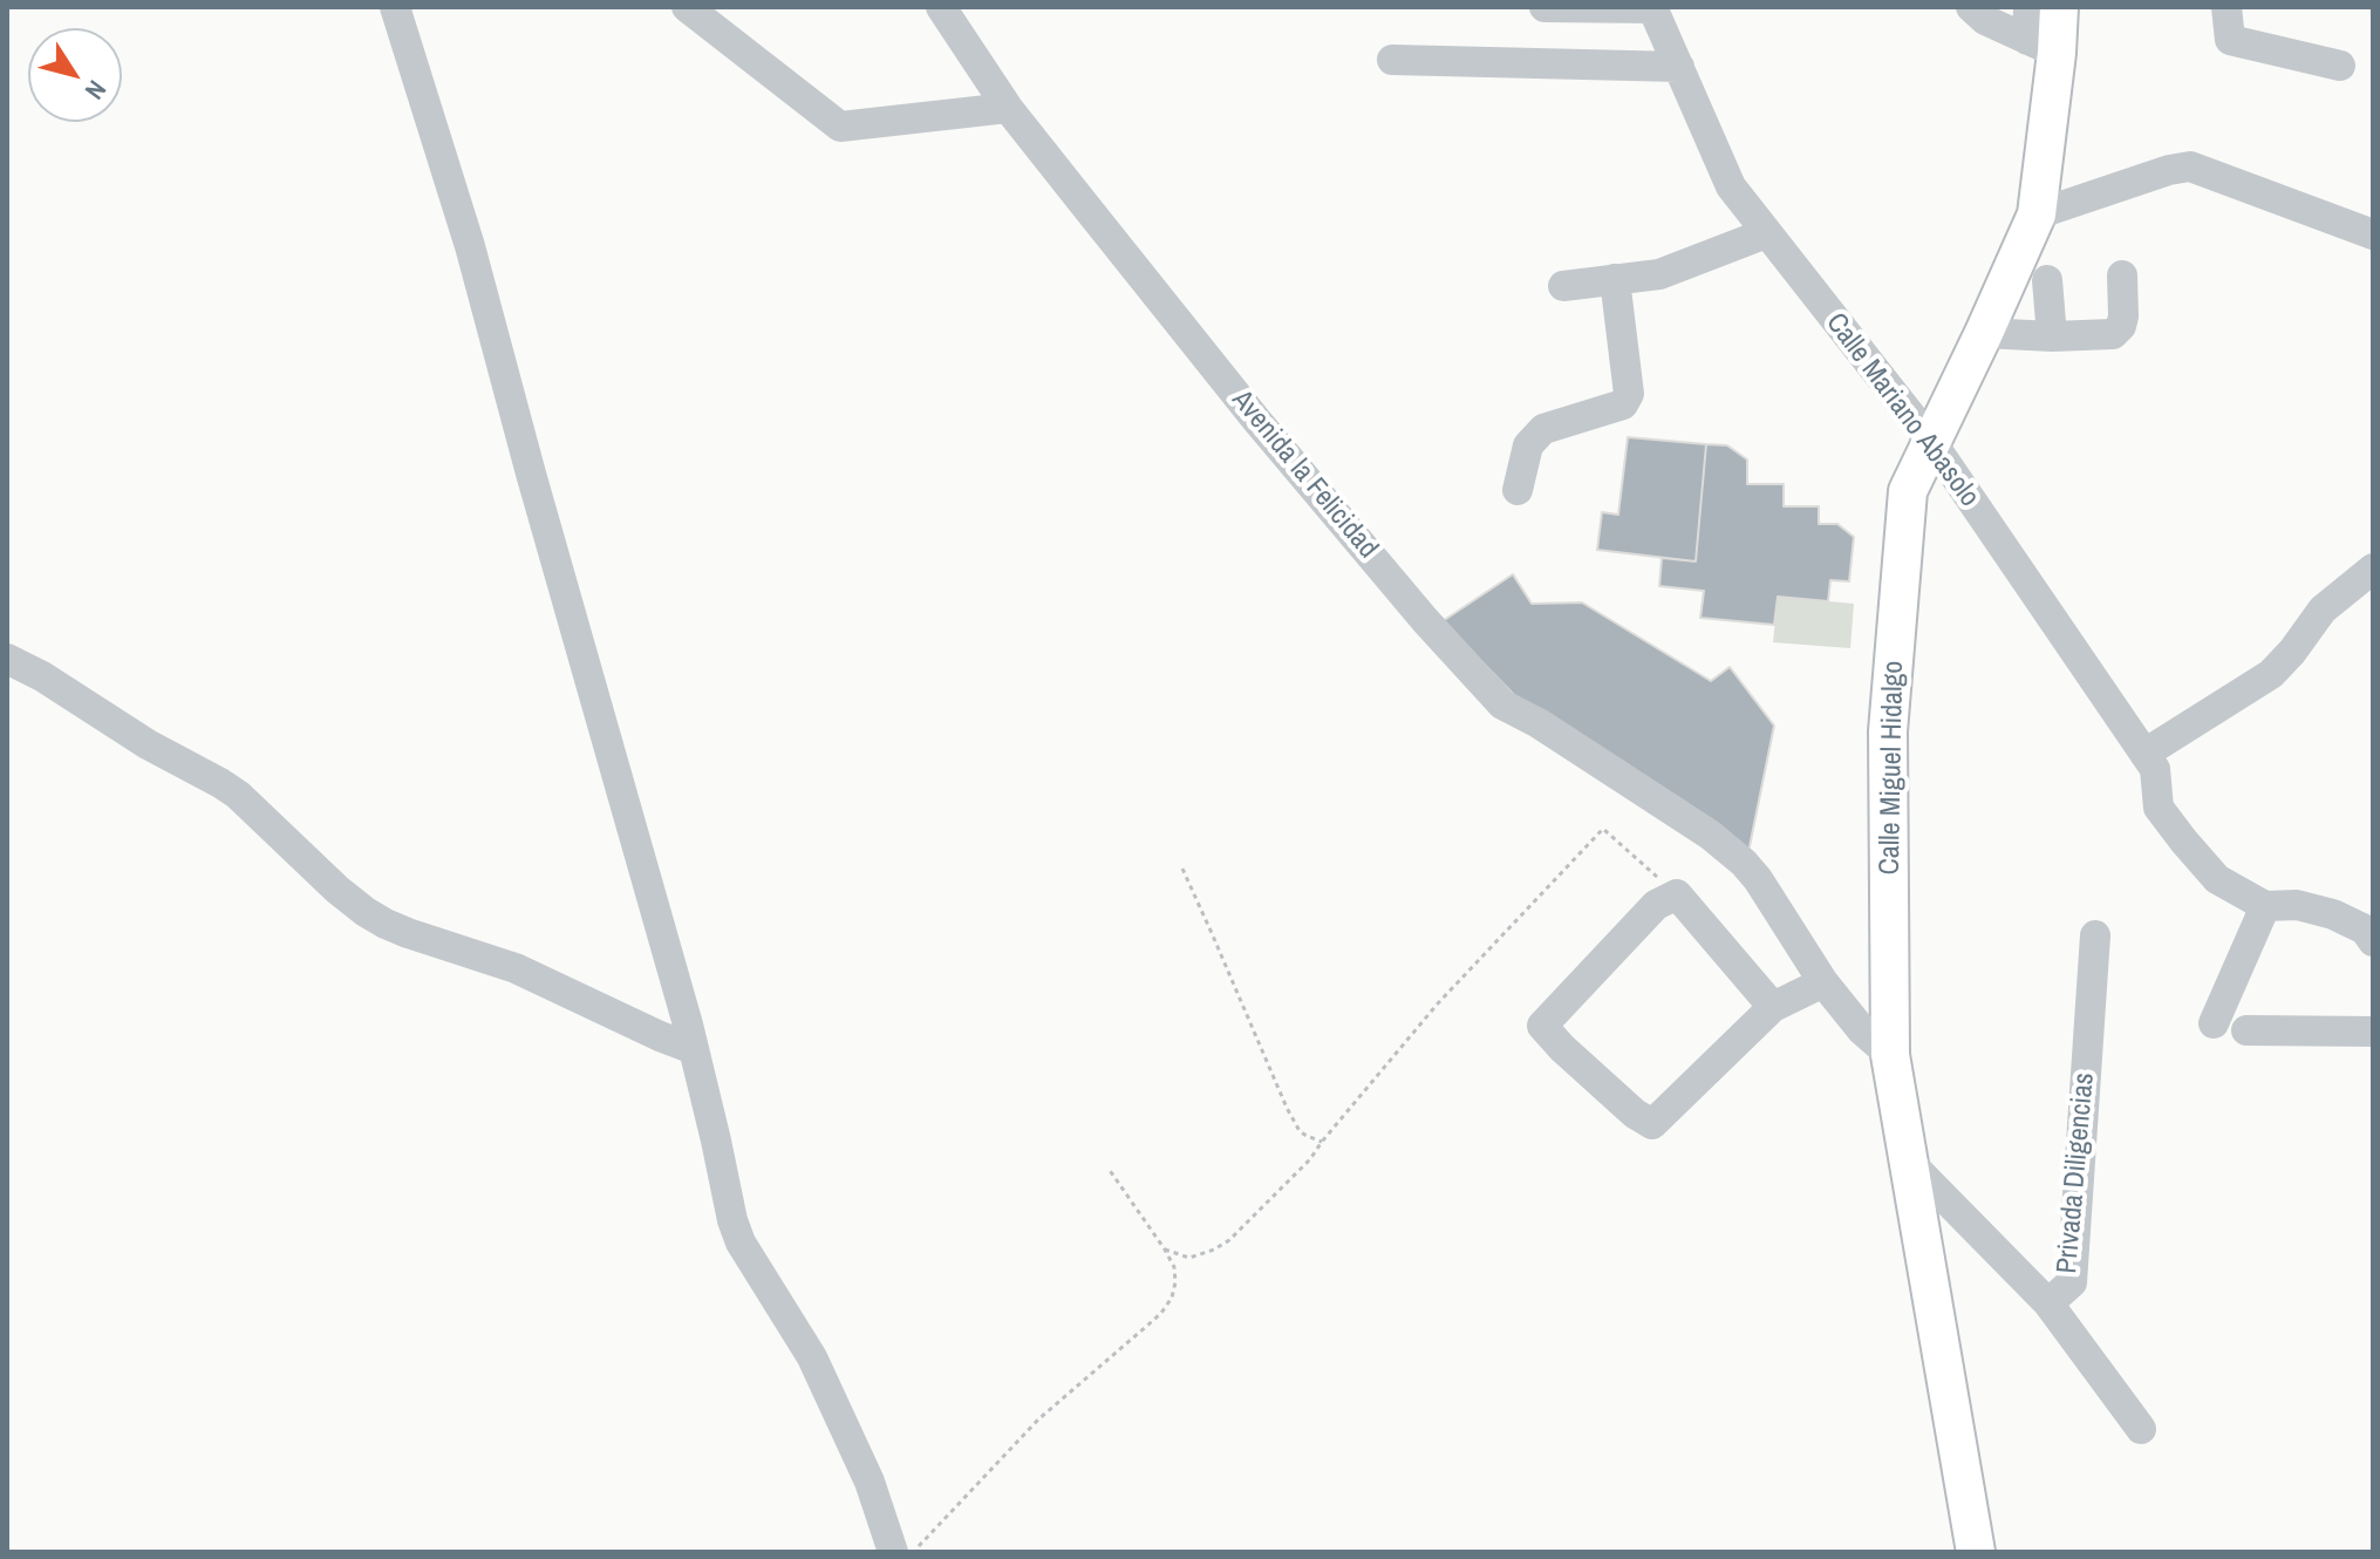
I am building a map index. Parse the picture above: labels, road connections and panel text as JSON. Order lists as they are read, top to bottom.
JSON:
{
  "streets": {
    "main road": ["Calle Miguel Hidalgo"],
    "street": ["Calle Mariano Abasolo", "Avenida la Felicidad", "Privada Diligencias"]
  },
  "crossings": [
    ["Calle Mariano Abasolo", "Calle Miguel Hidalgo"],
    ["Avenida la Felicidad", "Calle Miguel Hidalgo"]
  ],
  "north": "bottom right"
}
